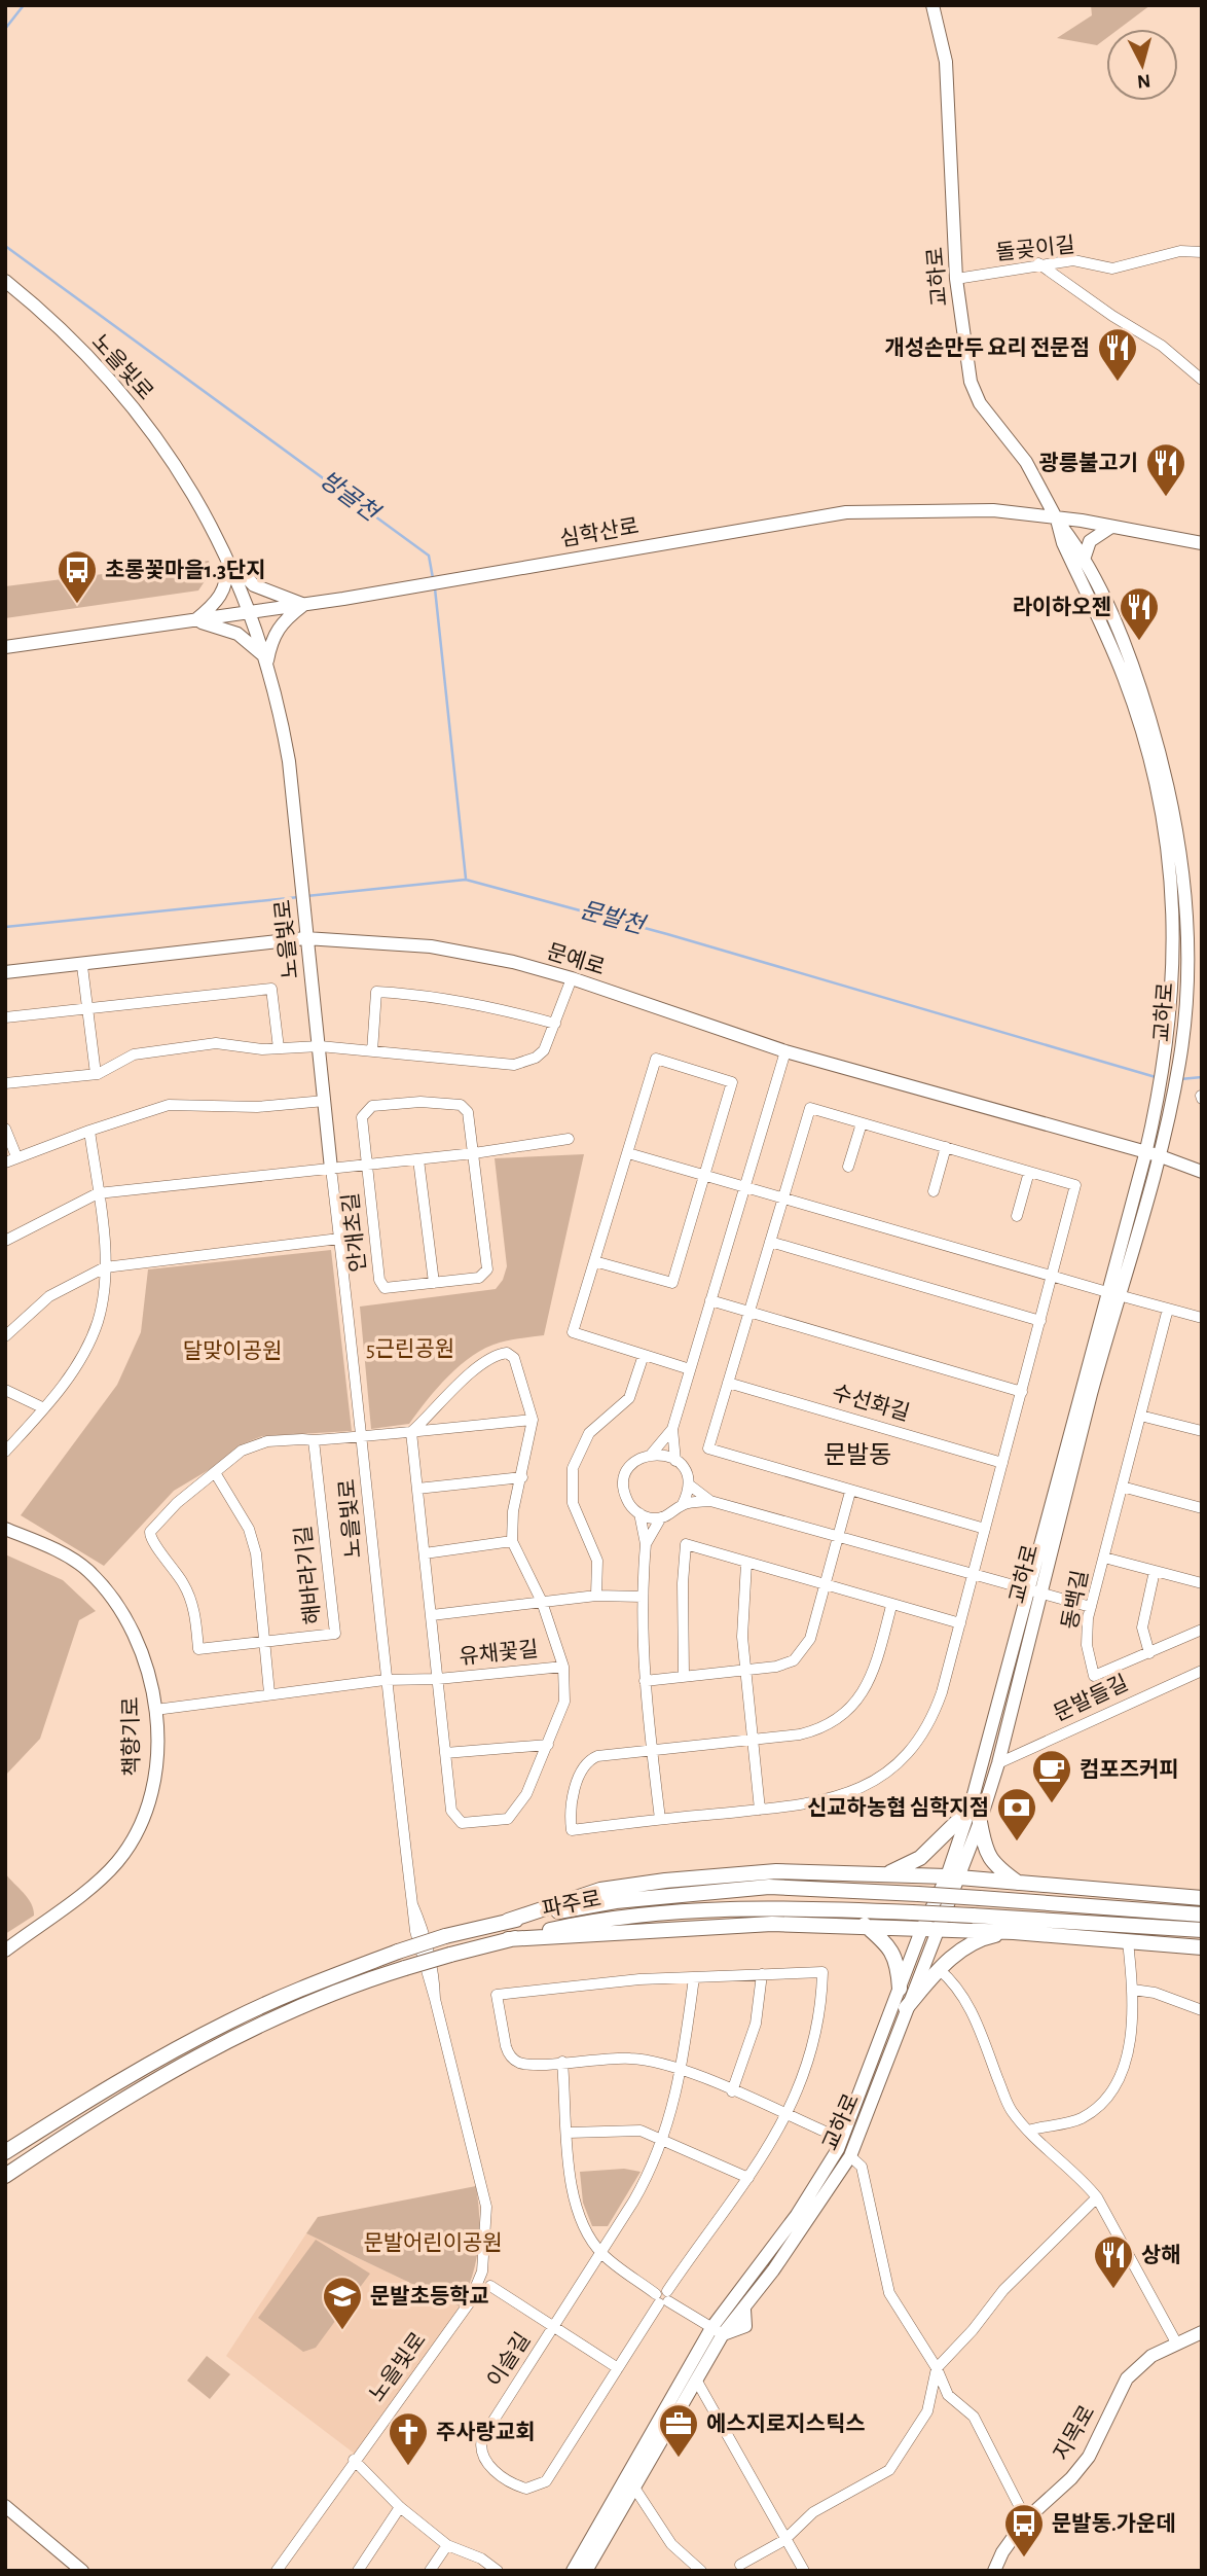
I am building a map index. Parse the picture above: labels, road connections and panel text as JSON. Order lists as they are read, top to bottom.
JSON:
{
  "streets": {
    "main road": ["파주로"],
    "street": [
      "돌곶이길",
      "교하로",
      "노을빛로",
      "심학산로",
      "문예로",
      "안개초길",
      "수선화길",
      "해바라기길",
      "동백길",
      "유채꽃길",
      "문발들길",
      "책향기로",
      "이슬길",
      "지목로"
    ]
  },
  "crossings": [
    ["돌곶이길", "교하로"],
    ["교하로", "심학산로"],
    ["교하로", "문예로"],
    ["교하로", "문발들길"],
    ["노을빛로", "심학산로"],
    ["노을빛로", "문예로"],
    ["노을빛로", "해바라기길"],
    ["노을빛로", "유채꽃길"]
  ],
  "districts": ["문발동"],
  "water": ["방골천", "문발천"],
  "parks": ["5근린공원", "달맞이공원", "문발어린이공원"],
  "places": {
    "restaurant": [
      "개성손만두 요리 전문점",
      "광릉불고기",
      "라이하오젠",
      "상해"
    ],
    "bus stop": ["초롱꽃마을1.3단지", "문발동.가운데"],
    "cafe": ["컴포즈커피"],
    "bank": ["신교하농협 심학지점"],
    "school or university": ["문발초등학교"],
    "office": ["에스지로지스틱스"],
    "church": ["주사랑교회"]
  },
  "north": "bottom"
}
